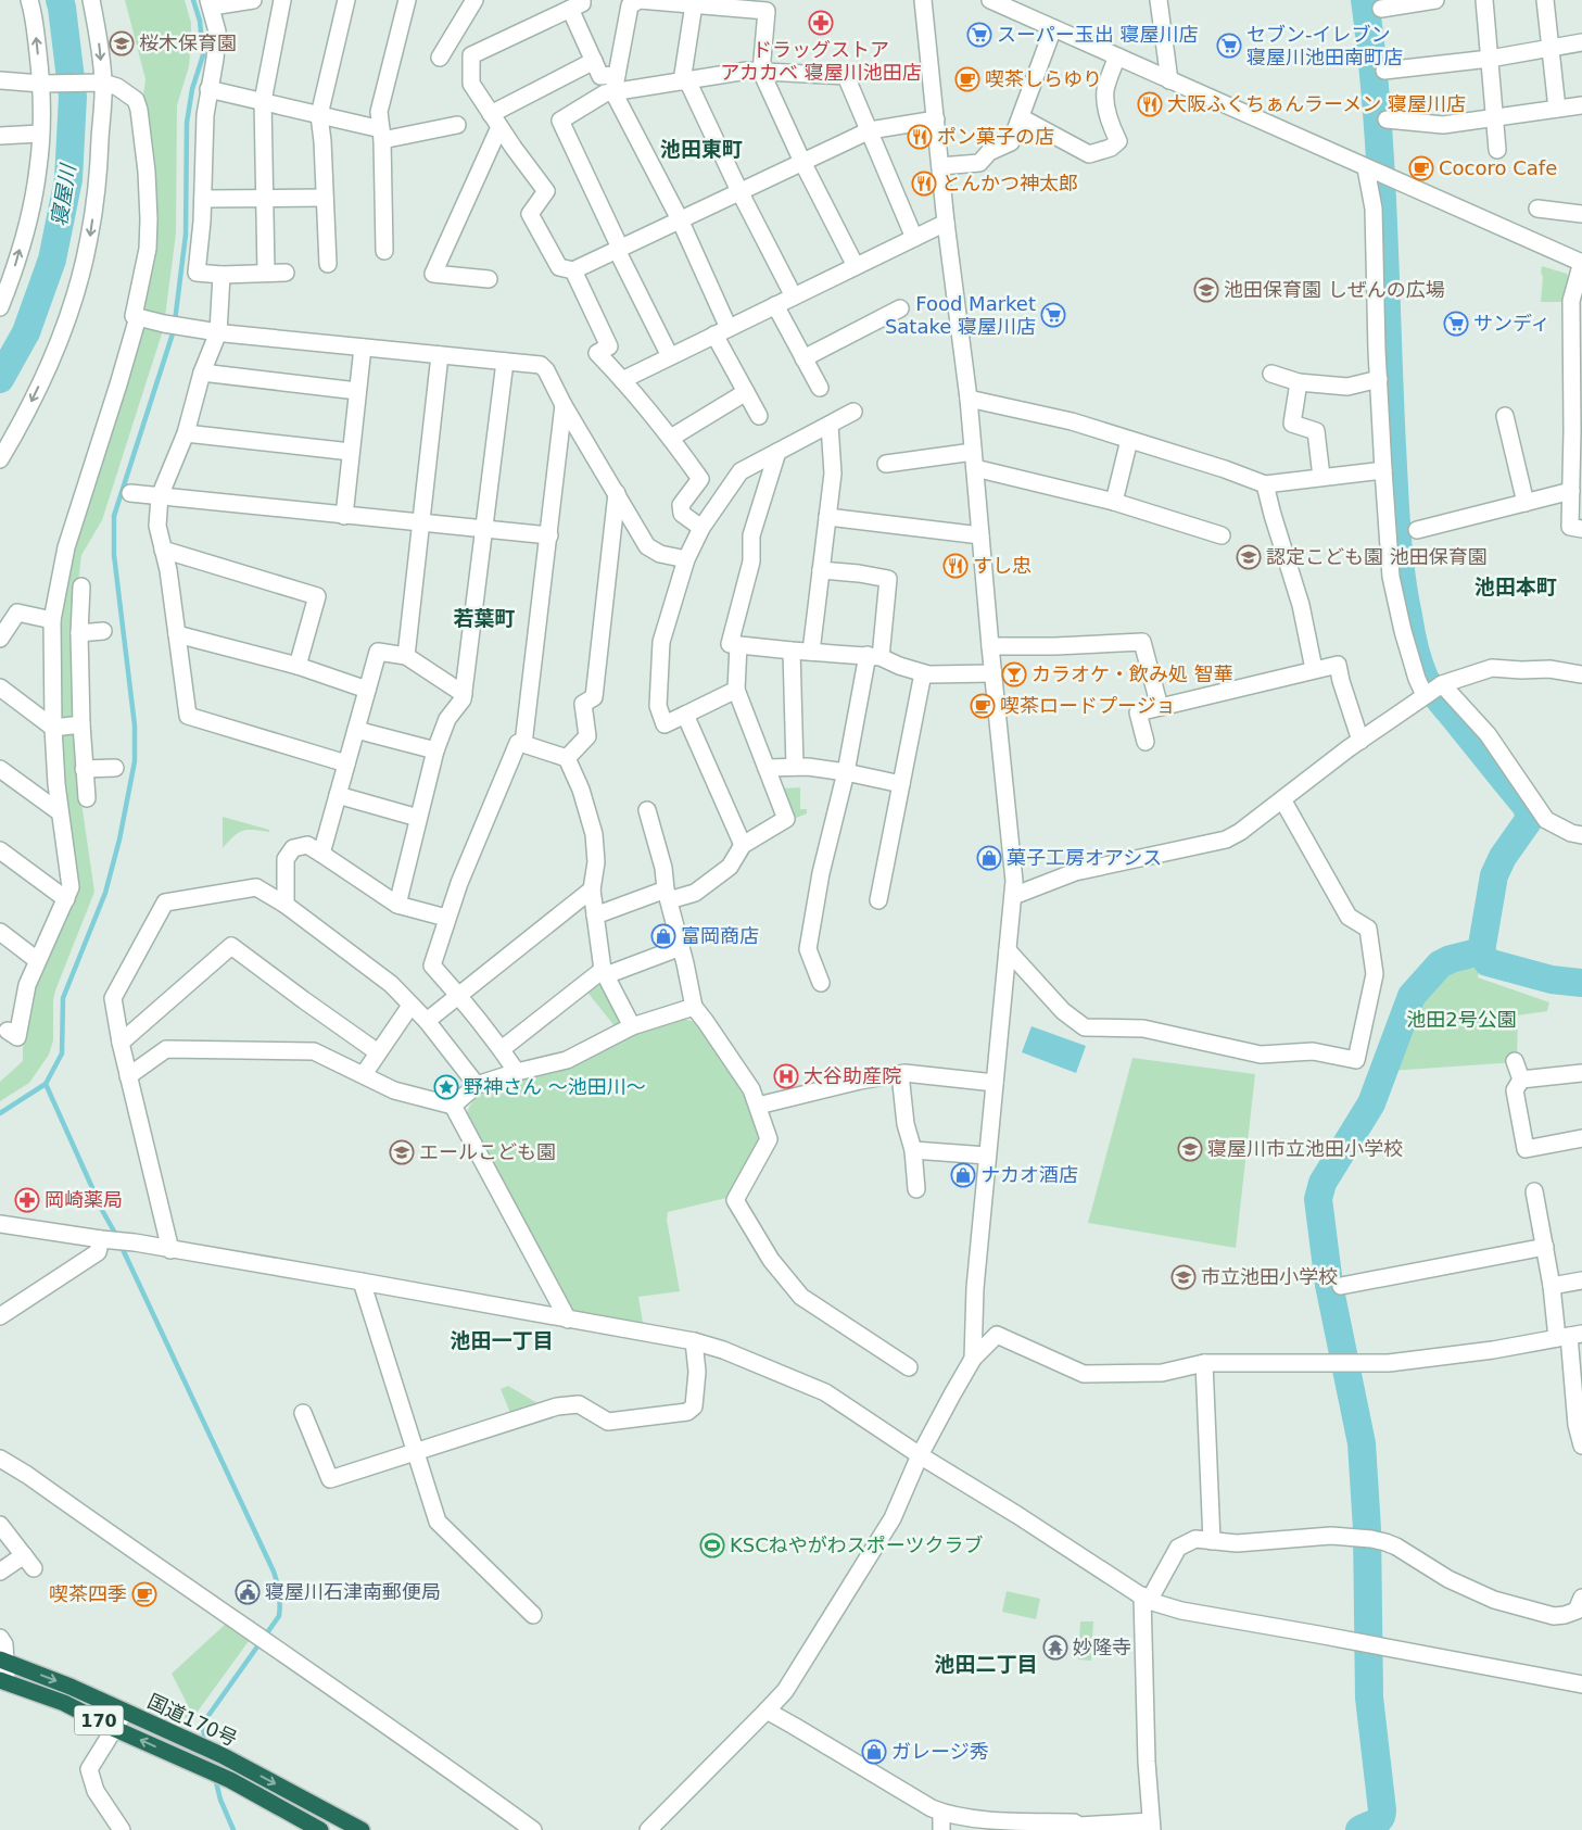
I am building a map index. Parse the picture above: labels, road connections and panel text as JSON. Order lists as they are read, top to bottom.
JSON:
{
  "streets": {
    "highway": ["170", "国道170号"]
  },
  "districts": [
    "池田東町",
    "池田本町",
    "若葉町",
    "池田一丁目",
    "池田二丁目"
  ],
  "water": ["寝屋川"],
  "parks": ["池田2号公園"],
  "places": {
    "pharmacy": ["ドラッグストア アカカベ 寝屋川池田店", "岡崎薬局"],
    "supermarket": [
      "スーパー玉出 寝屋川店",
      "セブン-イレブン 寝屋川池田南町店",
      "Food Market Satake 寝屋川店",
      "サンディ"
    ],
    "school or university": [
      "桜木保育園",
      "池田保育園 しぜんの広場",
      "認定こども園 池田保育園",
      "寝屋川市立池田小学校",
      "エールこども園",
      "市立池田小学校"
    ],
    "cafe": [
      "喫茶しらゆり",
      "Cocoro Cafe",
      "喫茶ロードプージョ",
      "喫茶四季"
    ],
    "restaurant": [
      "大阪ふくちぁんラーメン 寝屋川店",
      "ポン菓子の店",
      "とんかつ神太郎",
      "すし忠"
    ],
    "bar": ["カラオケ・飲み処 智華"],
    "shop": [
      "菓子工房オアシス",
      "富岡商店",
      "ナカオ酒店",
      "ガレージ秀"
    ],
    "hospital": ["大谷助産院"],
    "place": ["野神さん ～池田川～"],
    "sports": ["KSCねやがわスポーツクラブ"],
    "public building": ["寝屋川石津南郵便局"],
    "temple": ["妙隆寺"]
  }
}
